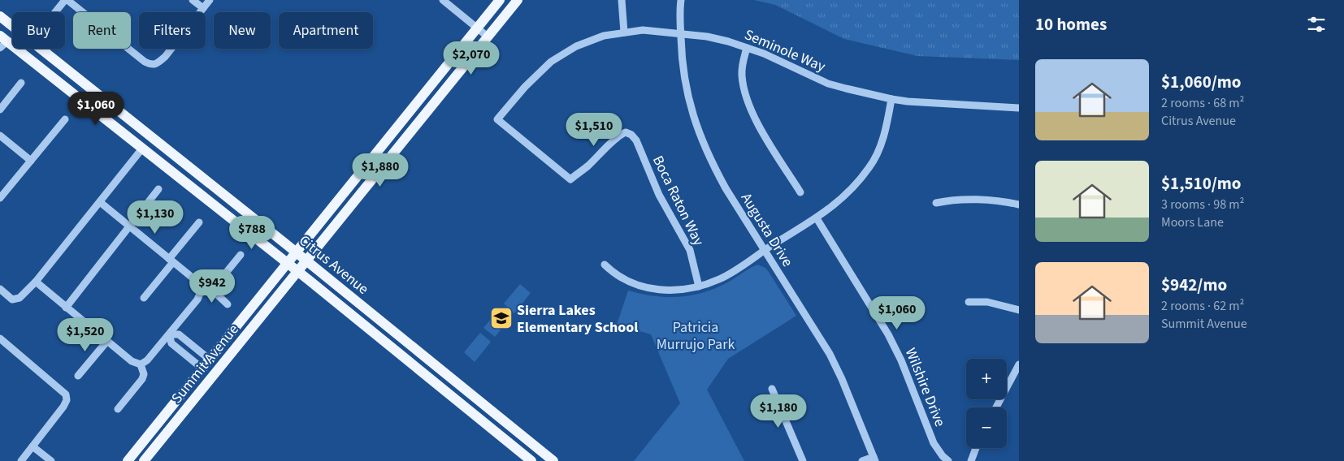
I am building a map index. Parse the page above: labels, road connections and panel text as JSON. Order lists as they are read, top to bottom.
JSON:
{
  "streets": {
    "main road": ["Citrus Avenue", "Summit Avenue"],
    "street": [
      "Seminole Way",
      "Boca Raton Way",
      "Augusta Drive",
      "Wilshire Drive"
    ]
  },
  "crossings": [
    ["Seminole Way", "Boca Raton Way"],
    ["Seminole Way", "Augusta Drive"],
    ["Citrus Avenue", "Summit Avenue"]
  ],
  "parks": ["Patricia Murrujo Park"],
  "places": {
    "school or university": ["Sierra Lakes Elementary School"]
  },
  "page": {
    "heading": "10 homes",
    "chip": [
      "Buy",
      "Rent",
      "Filters",
      "New",
      "Apartment"
    ],
    "price": [
      "$2,070",
      "$1,060",
      "$1,510",
      "$1,880",
      "$1,130",
      "$788",
      "$942",
      "$1,060",
      "$1,520",
      "$1,180"
    ],
    "list": [
      {
        "name": "$1,060/mo",
        "note": "2 rooms · 68 m² · Citrus Avenue"
      },
      {
        "name": "$1,510/mo",
        "note": "3 rooms · 98 m² · Moors Lane"
      },
      {
        "name": "$942/mo",
        "note": "2 rooms · 62 m² · Summit Avenue"
      }
    ],
    "map_buttons": ["+", "−"]
  }
}
